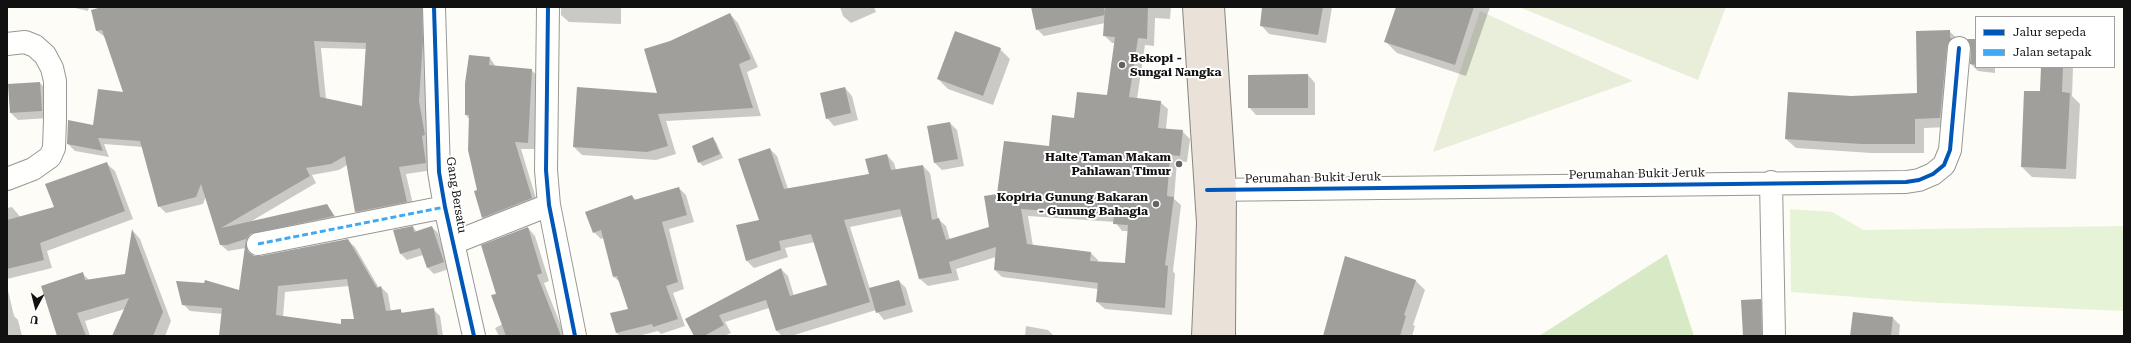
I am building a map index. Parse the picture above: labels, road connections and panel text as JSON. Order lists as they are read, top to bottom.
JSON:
{
  "streets": {
    "street": ["Perumahan Bukit Jeruk", "Gang Bersatu"]
  },
  "places": ["Bekopi - Sungai Nangka", "Halte Taman Makam Pahlawan Timur", "Kopiria Gunung Bakaran - Gunung Bahagia"],
  "legend": ["Jalur sepeda", "Jalan setapak"],
  "north": "bottom"
}
